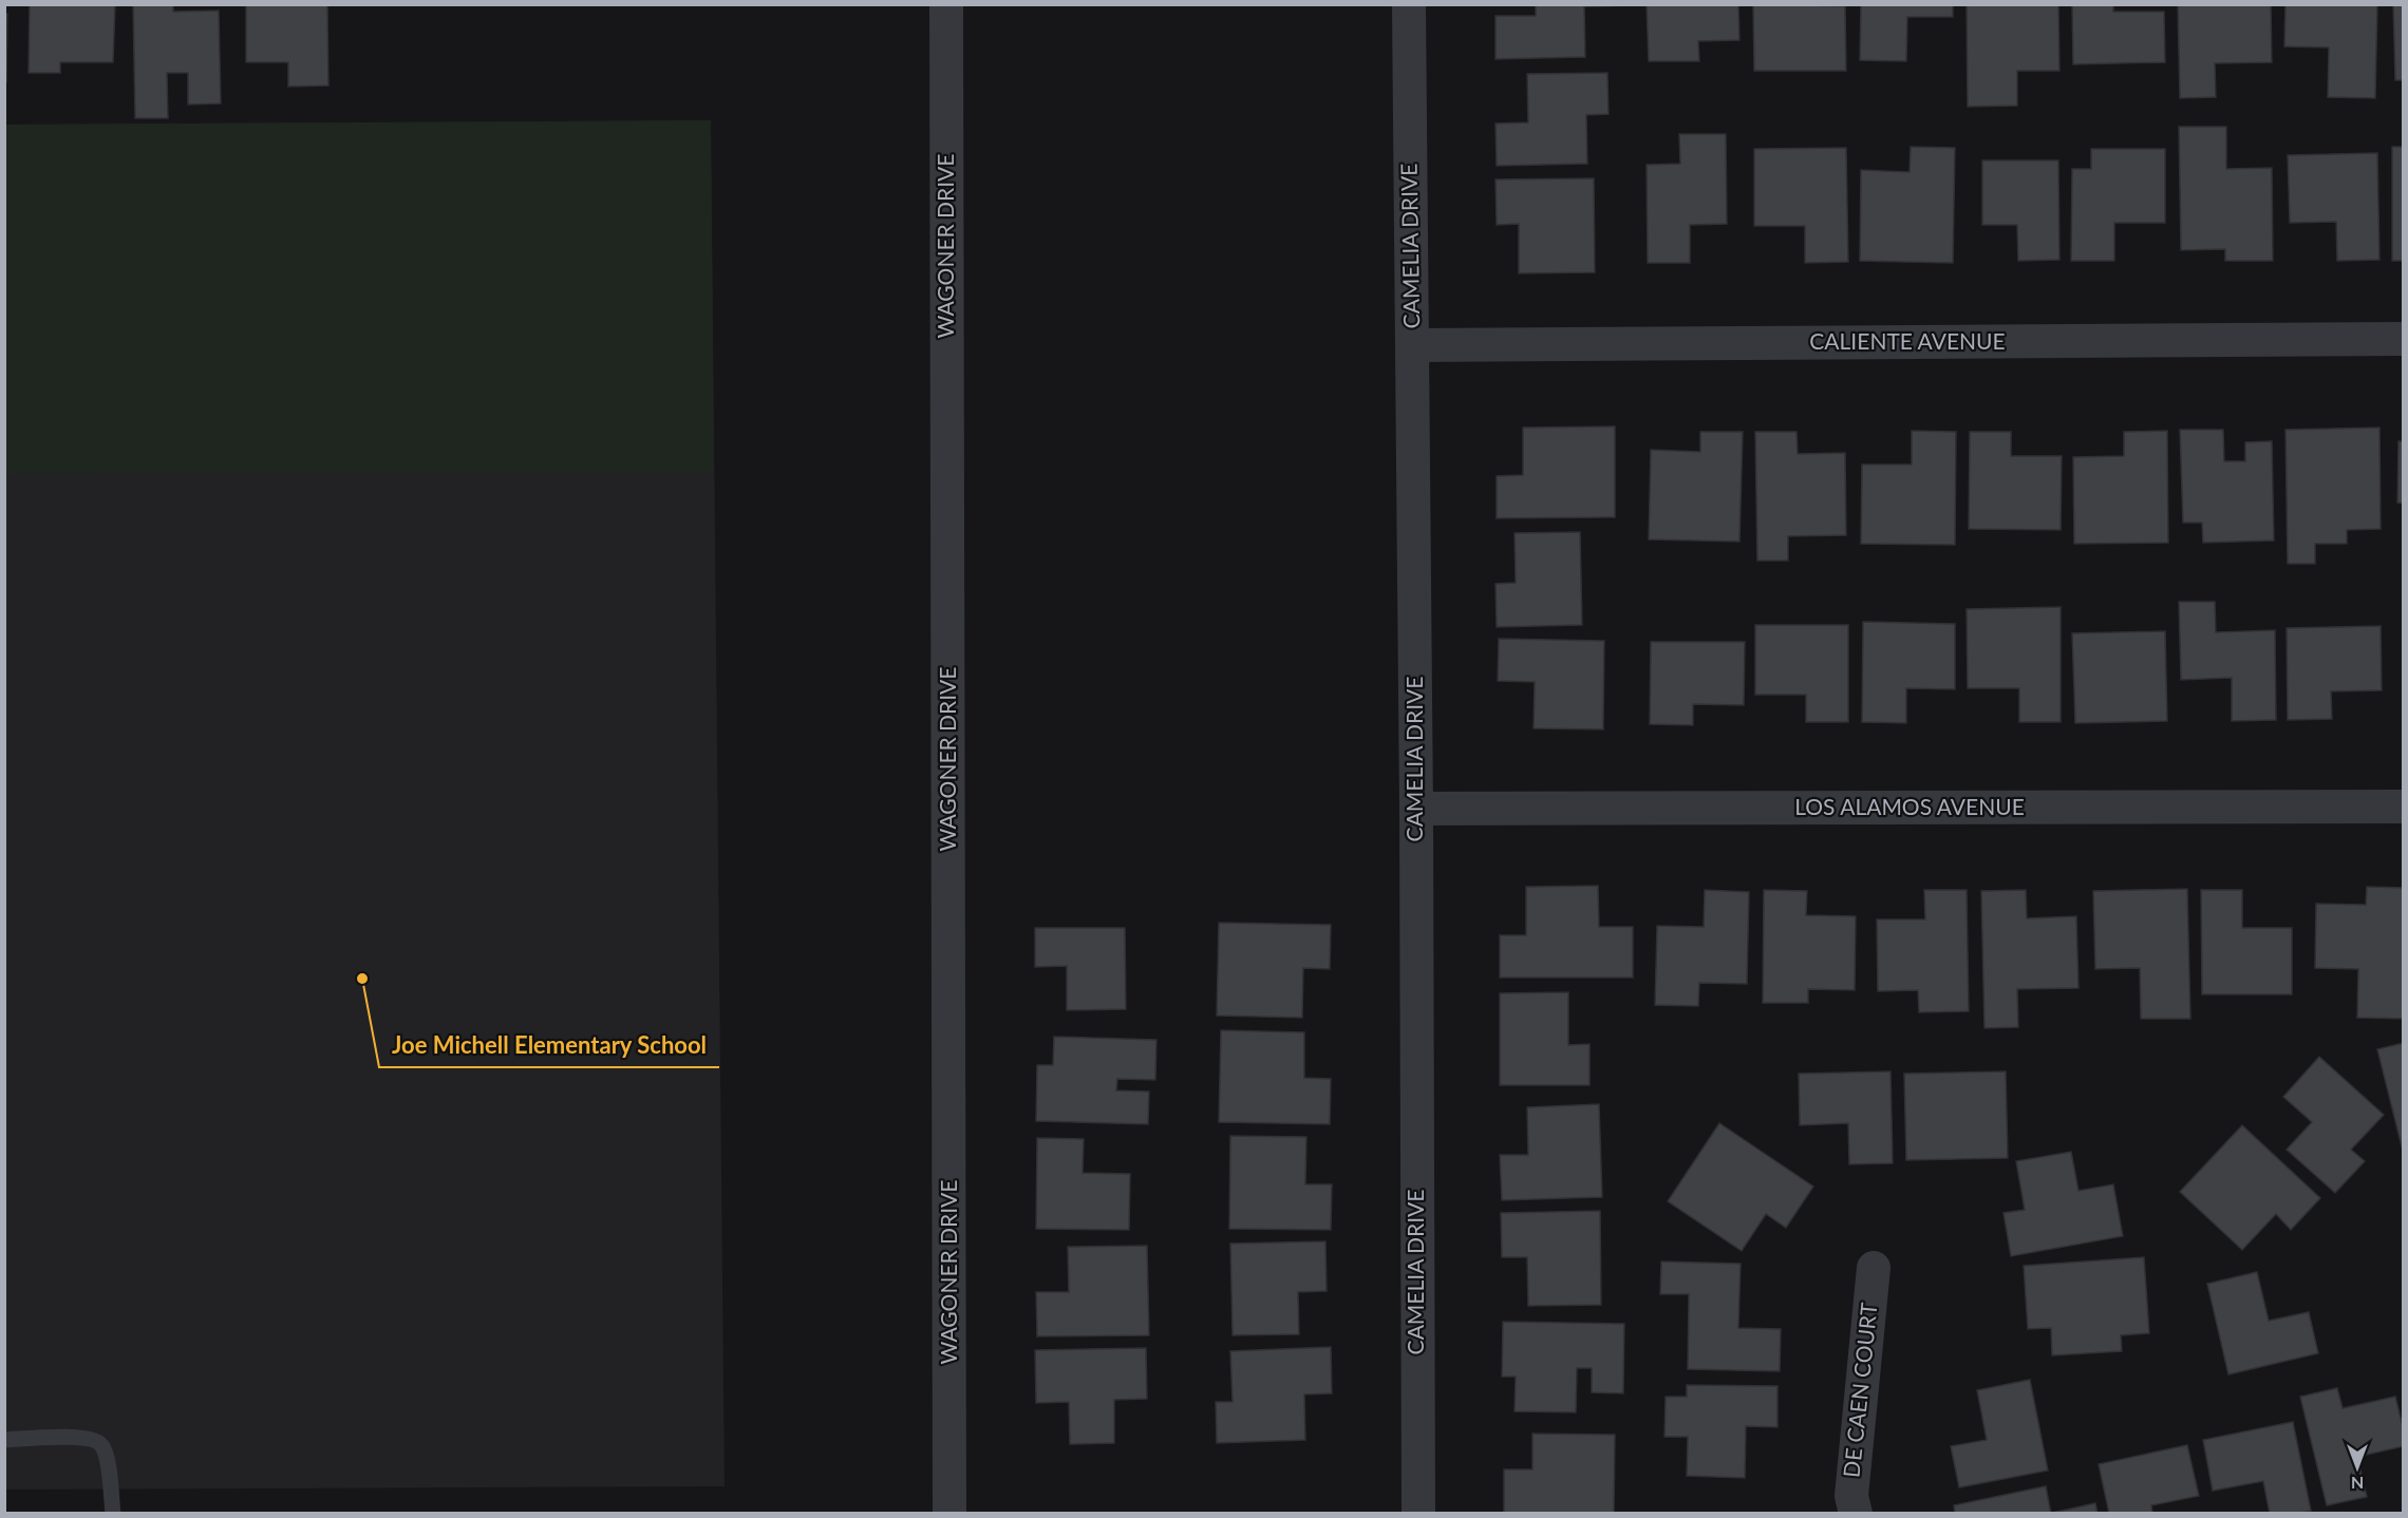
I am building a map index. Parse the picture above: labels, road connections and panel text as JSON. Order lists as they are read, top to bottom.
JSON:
{
  "streets": {
    "street": [
      "WAGONER DRIVE",
      "CAMELIA DRIVE",
      "CALIENTE AVENUE",
      "LOS ALAMOS AVENUE",
      "DE CAEN COURT"
    ]
  },
  "crossings": [
    ["CAMELIA DRIVE", "CALIENTE AVENUE"],
    ["CAMELIA DRIVE", "LOS ALAMOS AVENUE"]
  ],
  "places": ["Joe Michell Elementary School"],
  "north": "bottom"
}
